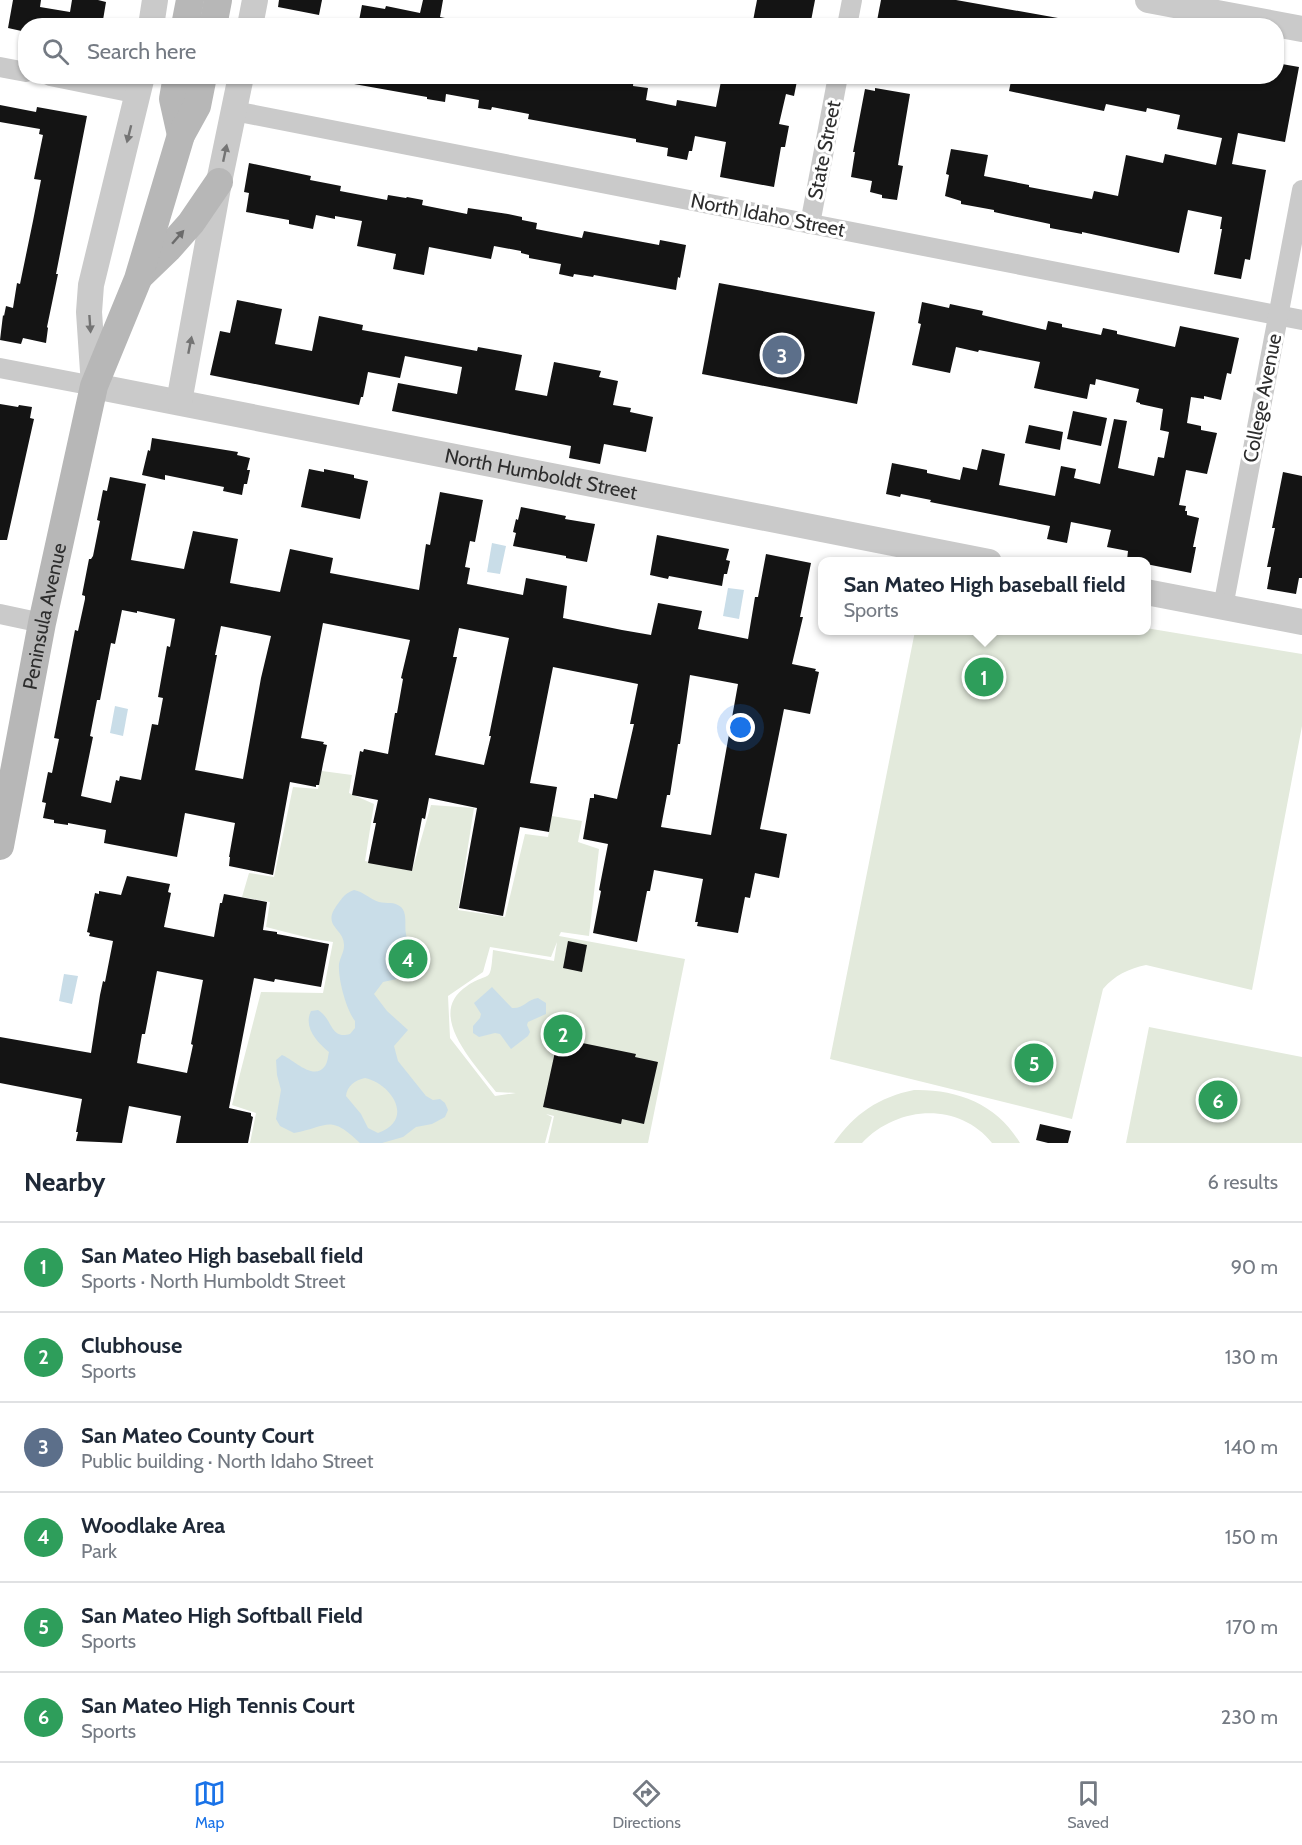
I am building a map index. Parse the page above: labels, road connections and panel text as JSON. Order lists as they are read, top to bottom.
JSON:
{
  "streets": {
    "main road": ["Peninsula Avenue"],
    "street": [
      "State Street",
      "North Idaho Street",
      "College Avenue",
      "North Humboldt Street"
    ]
  },
  "crossings": [
    ["State Street", "North Idaho Street"],
    ["North Idaho Street", "College Avenue"],
    ["North Humboldt Street", "Peninsula Avenue"]
  ],
  "page": {
    "search": "Search here",
    "pins": [
      "3",
      "1",
      "4",
      "2",
      "5",
      "6"
    ],
    "popup": ["San Mateo High baseball field", "Sports"],
    "heading": ["Nearby", "6 results"],
    "list": [
      {
        "mark": "1",
        "name": "San Mateo High baseball field",
        "note": "Sports · North Humboldt Street",
        "value": "90 m"
      },
      {
        "mark": "2",
        "name": "Clubhouse",
        "note": "Sports",
        "value": "130 m"
      },
      {
        "mark": "3",
        "name": "San Mateo County Court",
        "note": "Public building · North Idaho Street",
        "value": "140 m"
      },
      {
        "mark": "4",
        "name": "Woodlake Area",
        "note": "Park",
        "value": "150 m"
      },
      {
        "mark": "5",
        "name": "San Mateo High Softball Field",
        "note": "Sports",
        "value": "170 m"
      },
      {
        "mark": "6",
        "name": "San Mateo High Tennis Court",
        "note": "Sports",
        "value": "230 m"
      }
    ],
    "nav": ["Map", "Directions", "Saved"]
  }
}
